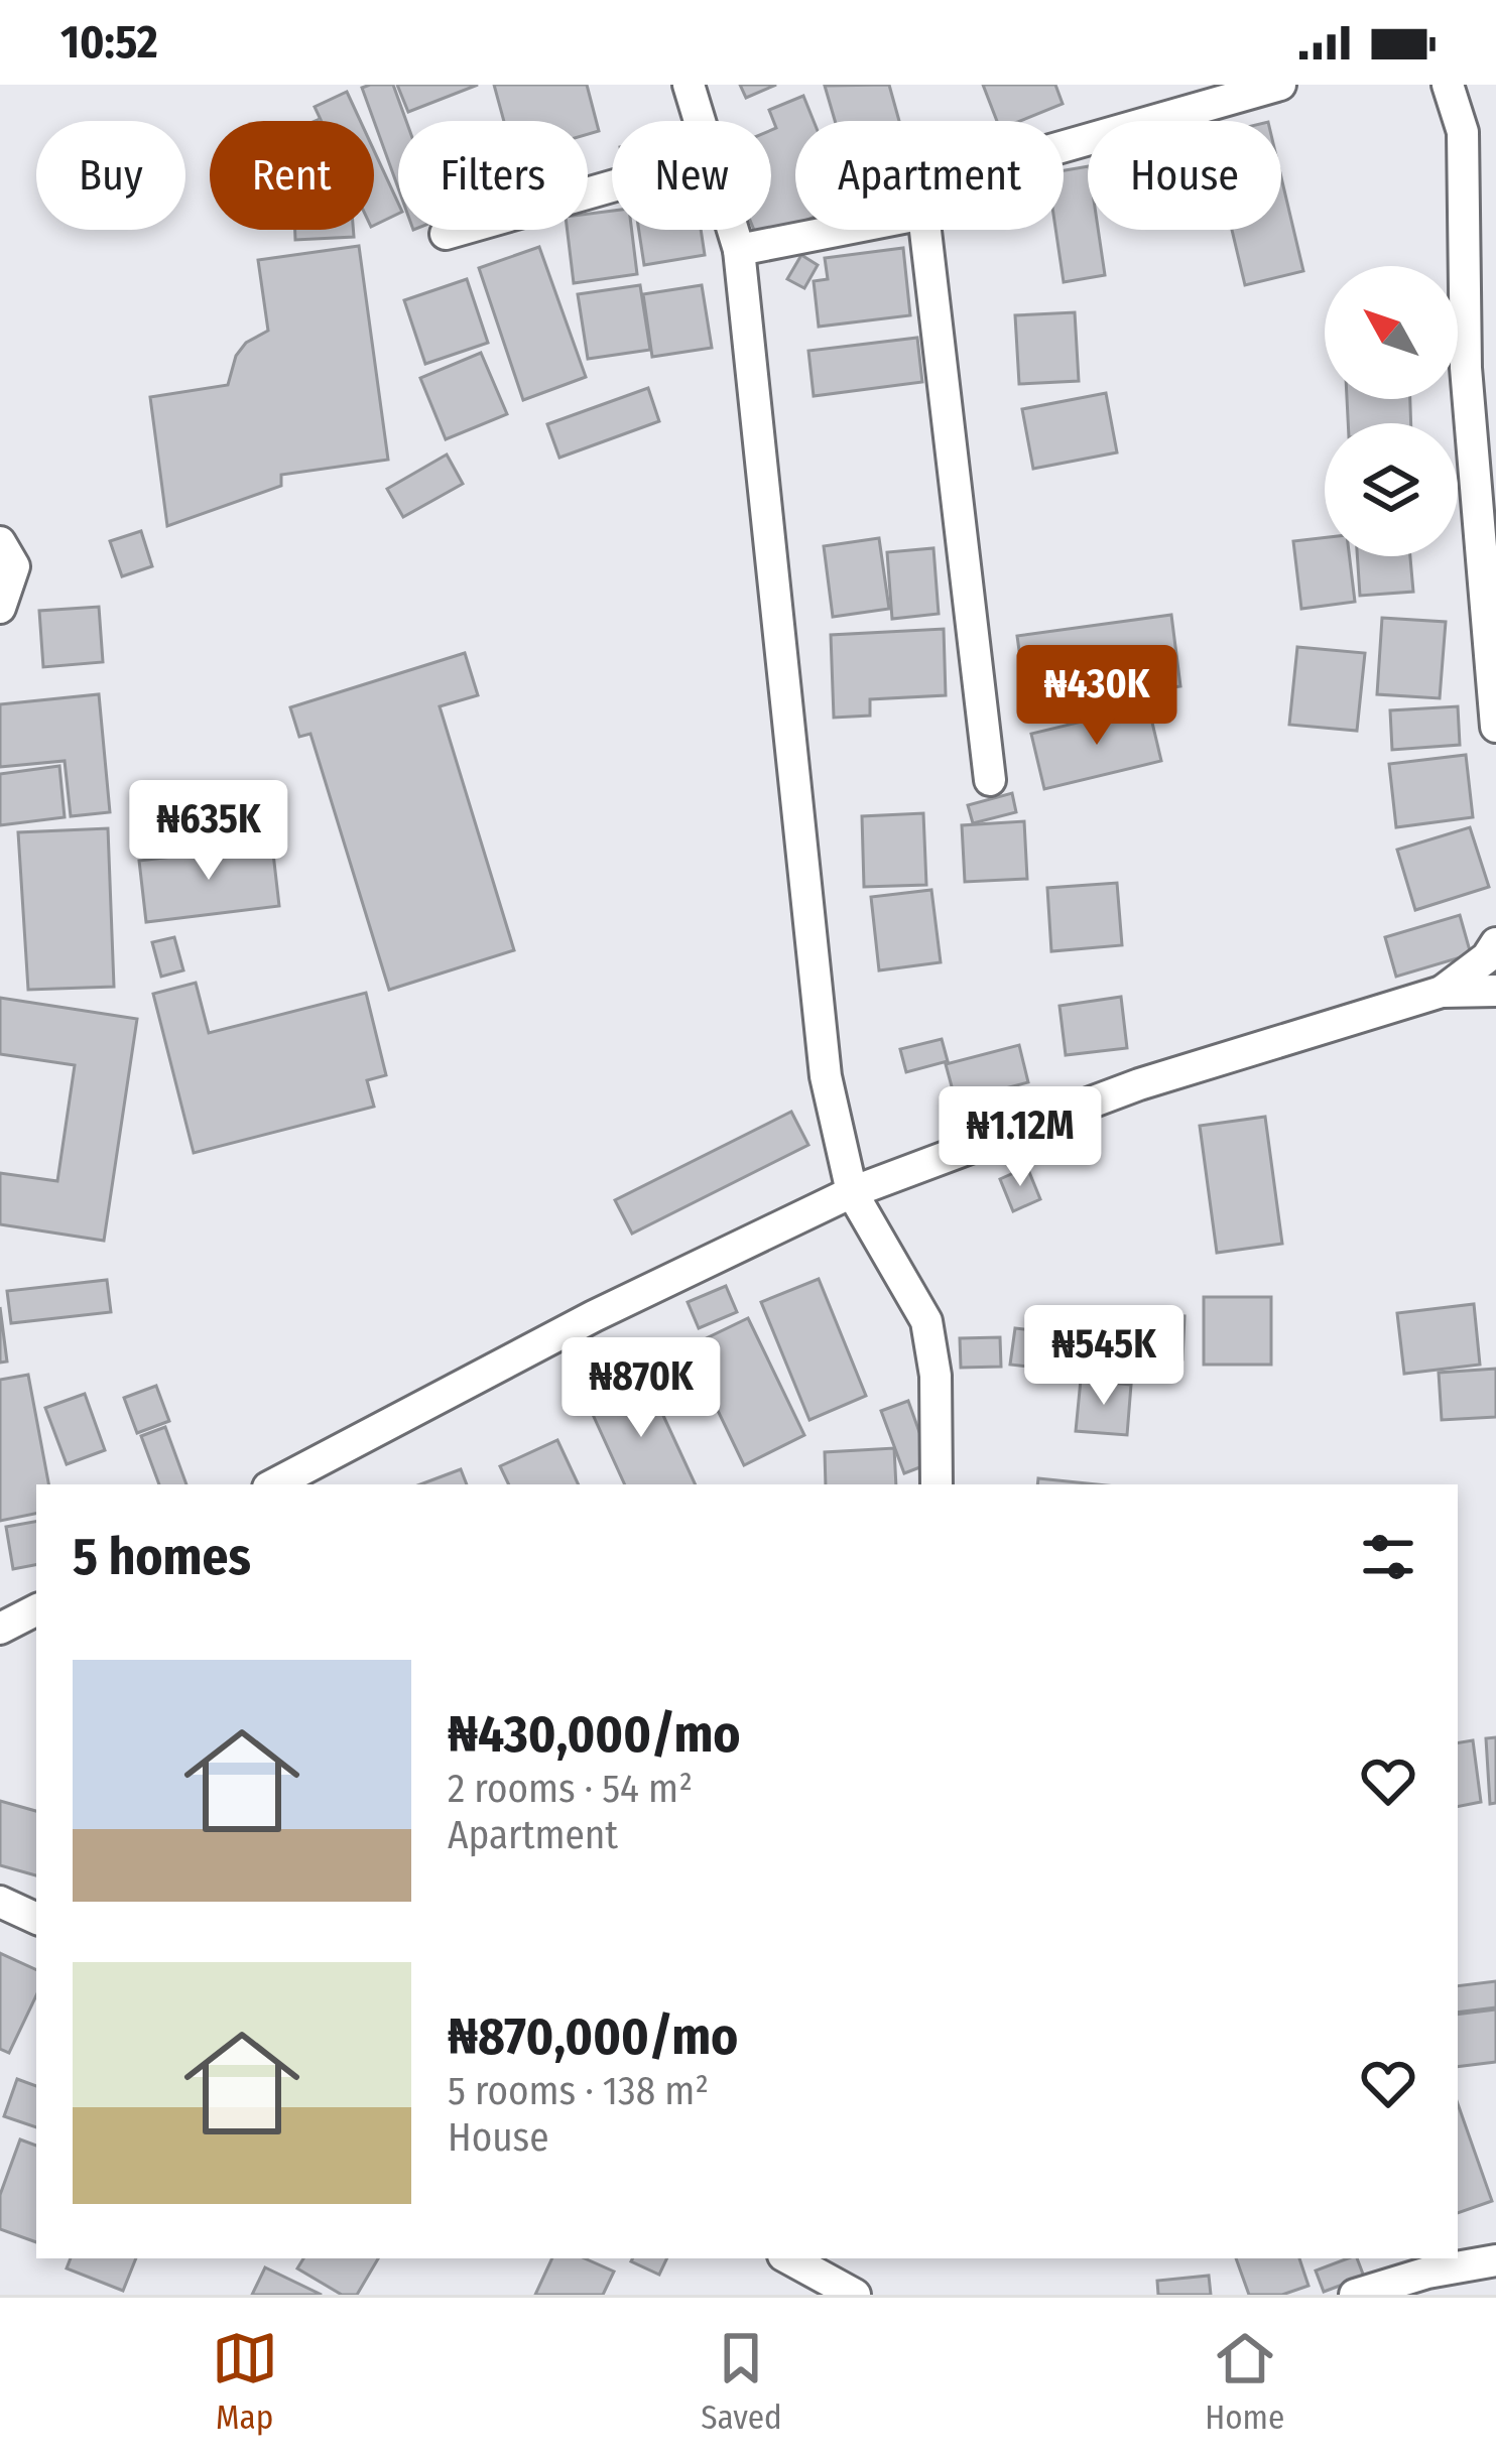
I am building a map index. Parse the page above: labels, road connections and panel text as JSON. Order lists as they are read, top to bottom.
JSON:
{
  "north": "top left",
  "page": {
    "status": "10:52",
    "chip": [
      "Buy",
      "Rent",
      "Filters",
      "New",
      "Apartment",
      "House"
    ],
    "price": [
      "₦430K",
      "₦635K",
      "₦1.12M",
      "₦545K",
      "₦870K"
    ],
    "heading": "5 homes",
    "list": [
      {
        "name": "₦430,000/mo",
        "note": "2 rooms · 54 m² · Apartment"
      },
      {
        "name": "₦870,000/mo",
        "note": "5 rooms · 138 m² · House"
      }
    ],
    "tabs": ["Map", "Saved", "Home"]
  }
}
